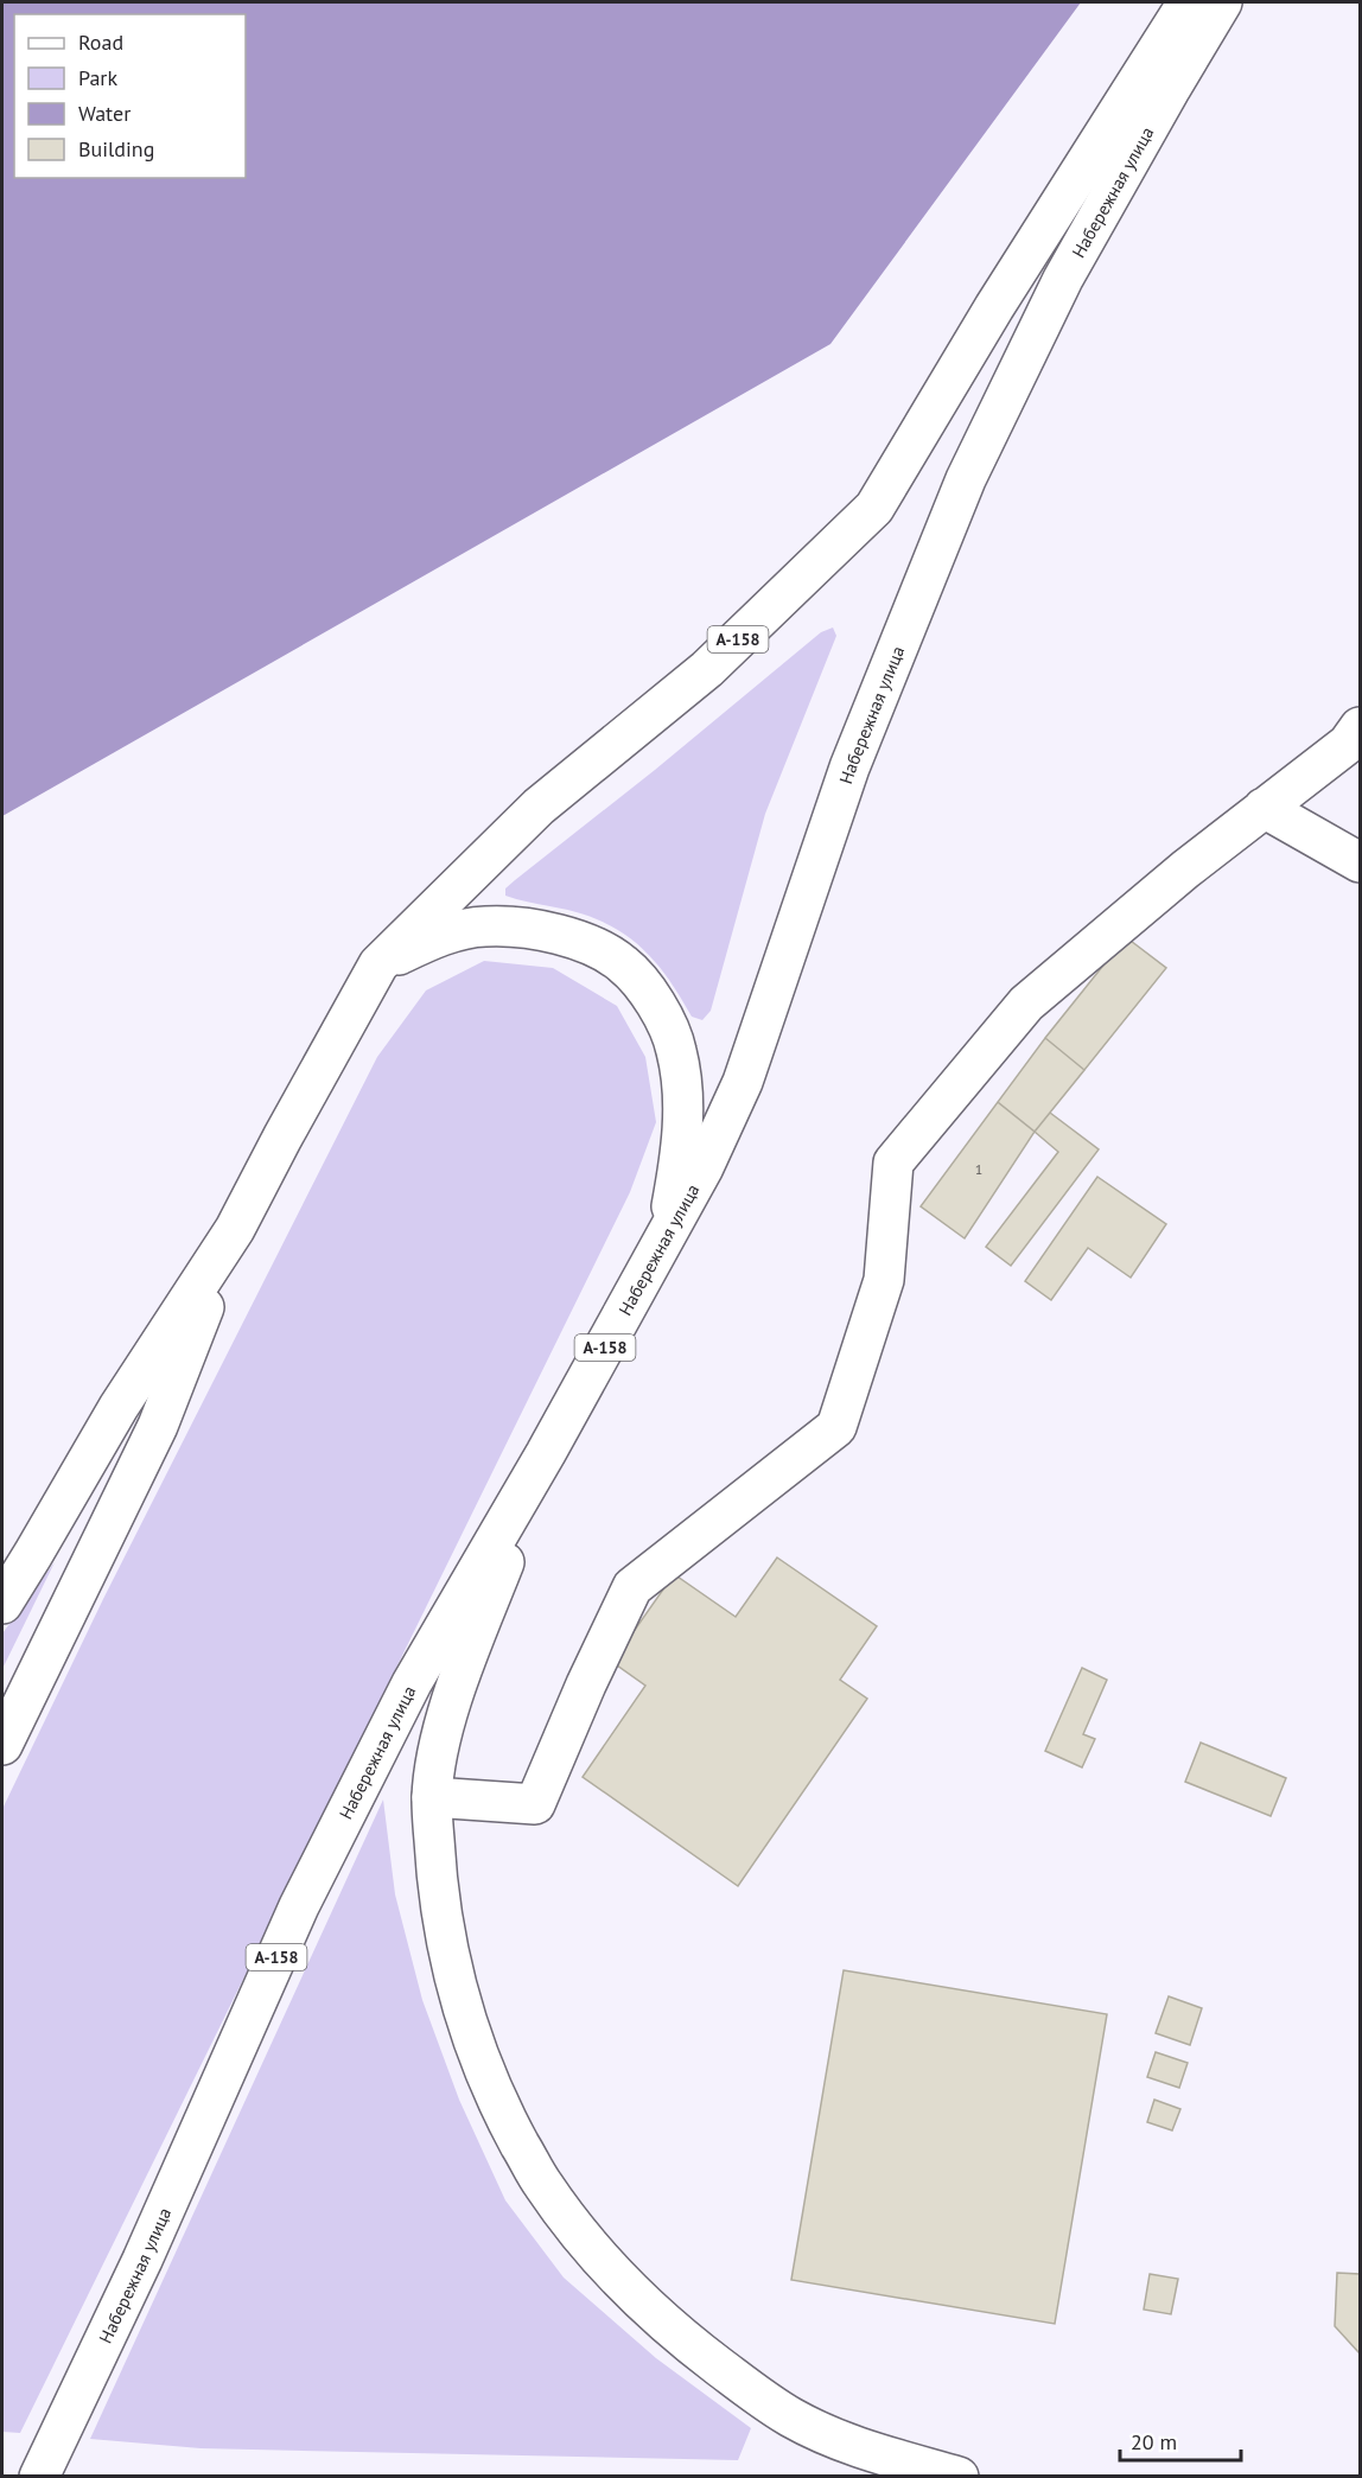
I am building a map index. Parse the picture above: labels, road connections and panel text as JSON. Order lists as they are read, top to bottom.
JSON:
{
  "streets": {
    "main road": ["Набережная улица", "А-158"]
  },
  "house_numbers": ["1"],
  "legend": [
    "Road",
    "Park",
    "Water",
    "Building"
  ],
  "scale_bar": "20 m"
}
